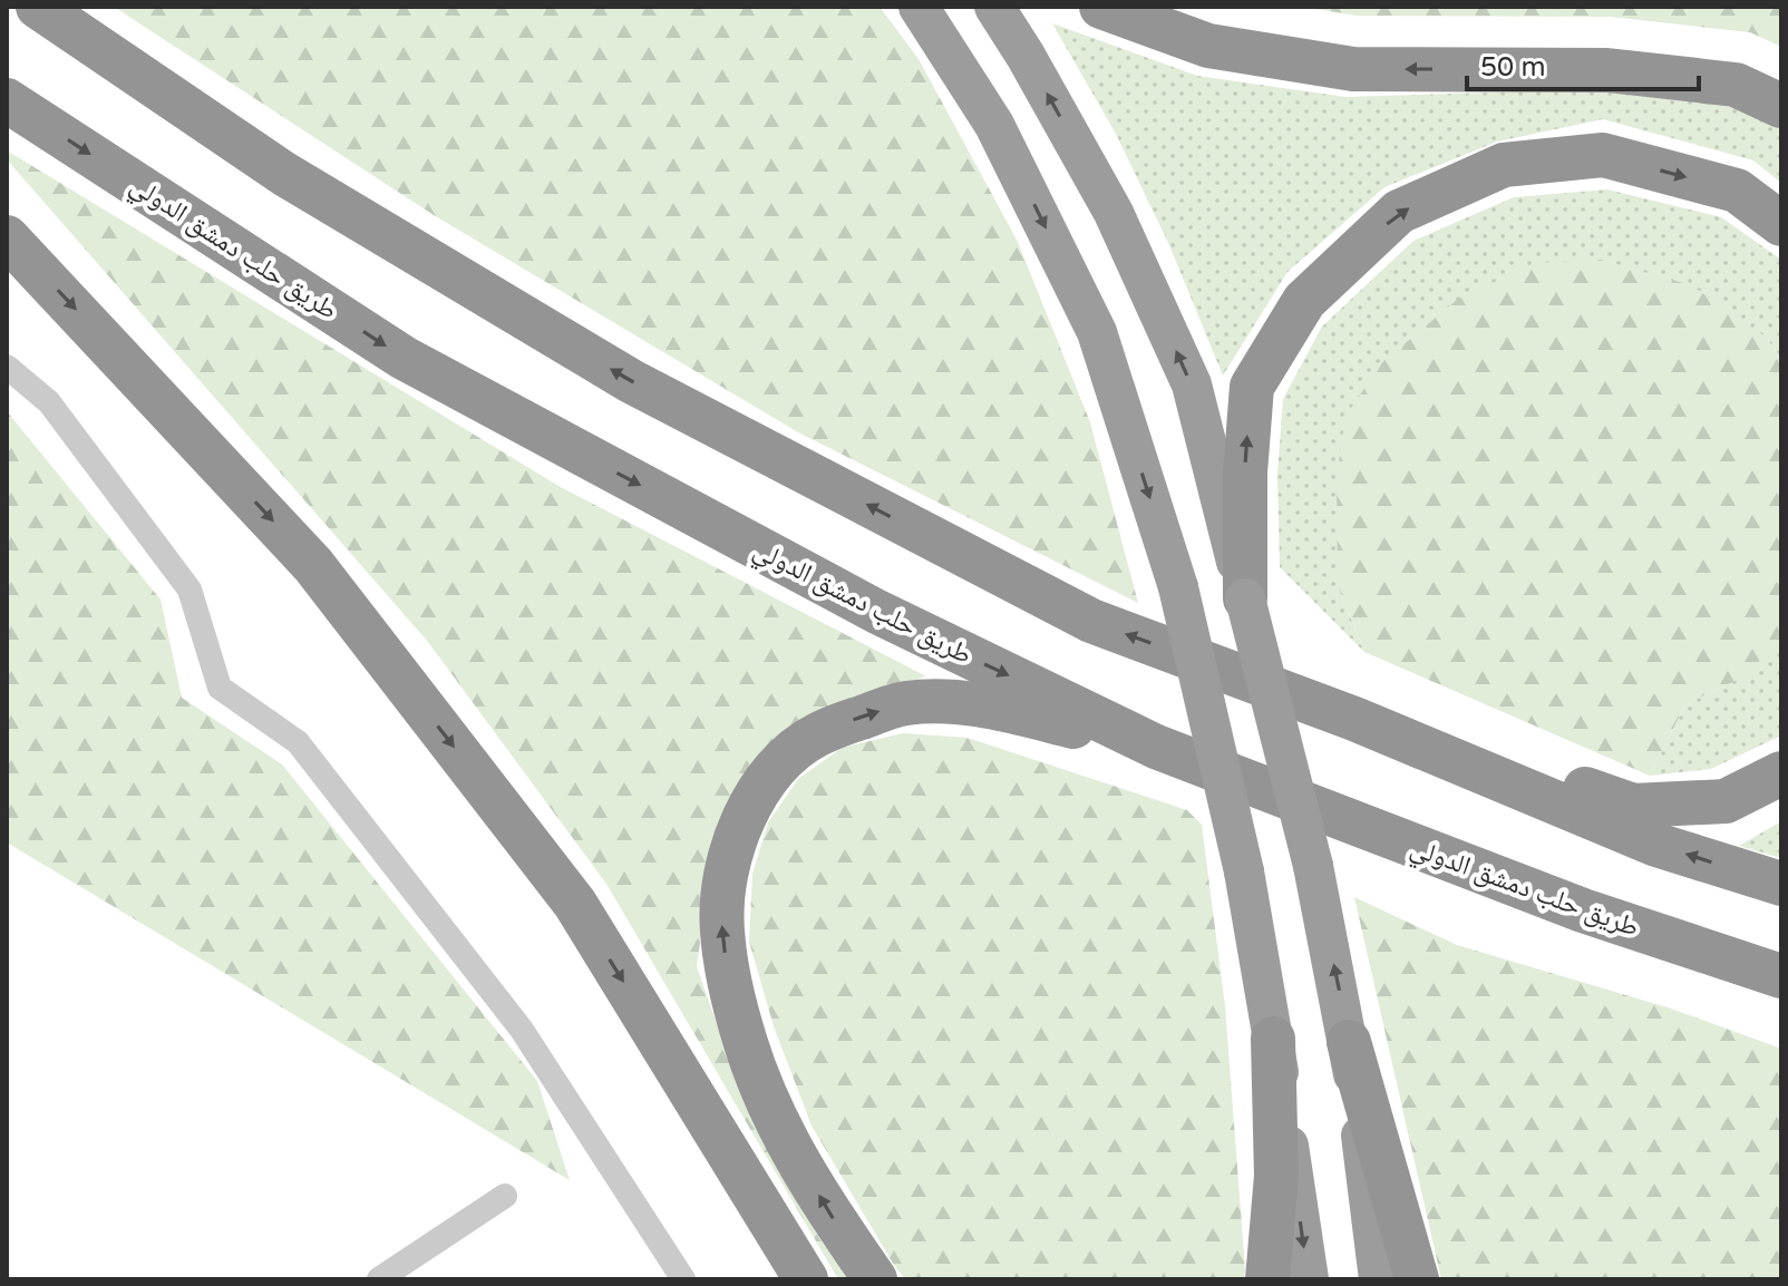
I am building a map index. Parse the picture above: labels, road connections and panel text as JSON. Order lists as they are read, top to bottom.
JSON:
{
  "streets": {
    "highway": ["طريق حلب دمشق الدولي"]
  },
  "scale_bar": "50 m"
}
